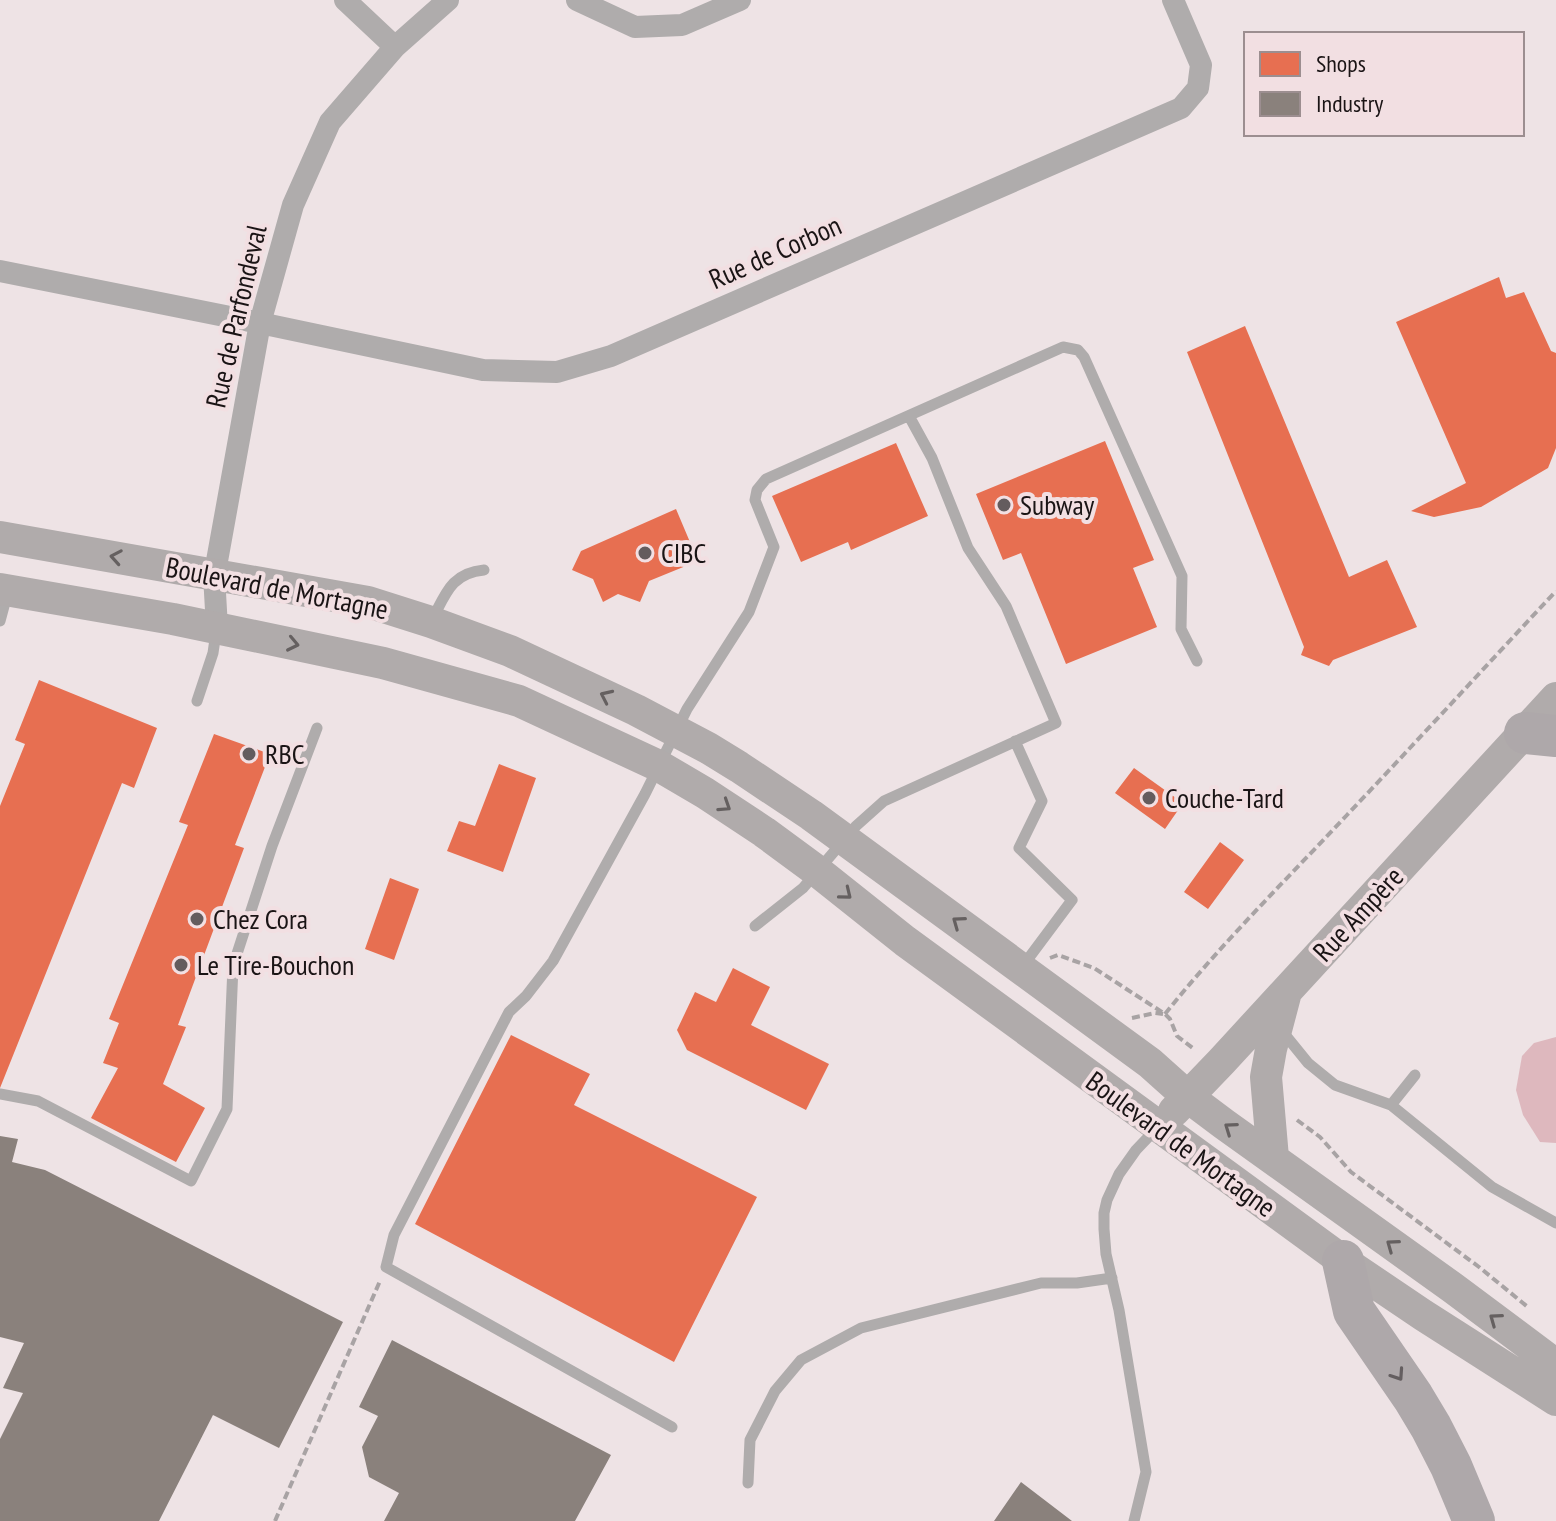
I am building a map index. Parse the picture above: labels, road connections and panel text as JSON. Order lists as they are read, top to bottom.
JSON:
{
  "streets": {
    "main road": ["Boulevard de Mortagne", "Rue Ampère"],
    "street": ["Rue de Corbon", "Rue de Parfondeval"]
  },
  "crossings": [
    ["Rue de Corbon", "Rue de Parfondeval"],
    ["Rue de Parfondeval", "Boulevard de Mortagne"],
    ["Boulevard de Mortagne", "Rue Ampère"]
  ],
  "places": [
    "Subway",
    "CIBC",
    "RBC",
    "Couche-Tard",
    "Chez Cora",
    "Le Tire-Bouchon"
  ],
  "legend": ["Shops", "Industry"]
}
